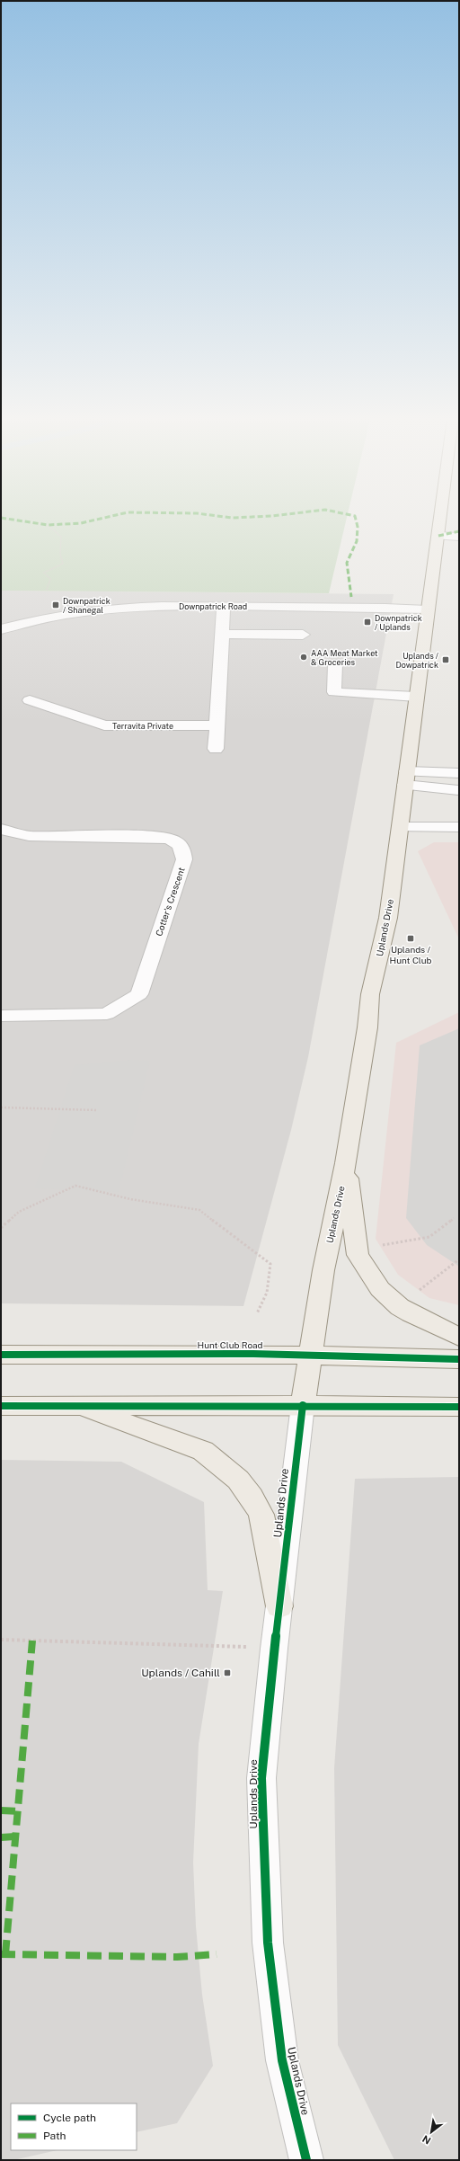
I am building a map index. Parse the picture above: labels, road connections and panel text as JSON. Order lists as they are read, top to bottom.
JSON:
{
  "streets": {
    "main road": ["Uplands Drive", "Hunt Club Road"],
    "street": ["Downpatrick Road", "Terravita Private", "Cotter's Crescent"]
  },
  "crossings": [
    ["Downpatrick Road", "Uplands Drive"],
    ["Uplands Drive", "Hunt Club Road"]
  ],
  "places": {
    "transit": [
      "Downpatrick / Shanegal",
      "Downpatrick / Uplands",
      "Uplands / Dowpatrick",
      "Uplands / Hunt Club",
      "Uplands / Cahill"
    ],
    "other": ["AAA Meat Market & Groceries"]
  },
  "legend": ["Cycle path", "Path"],
  "north": "bottom left"
}
